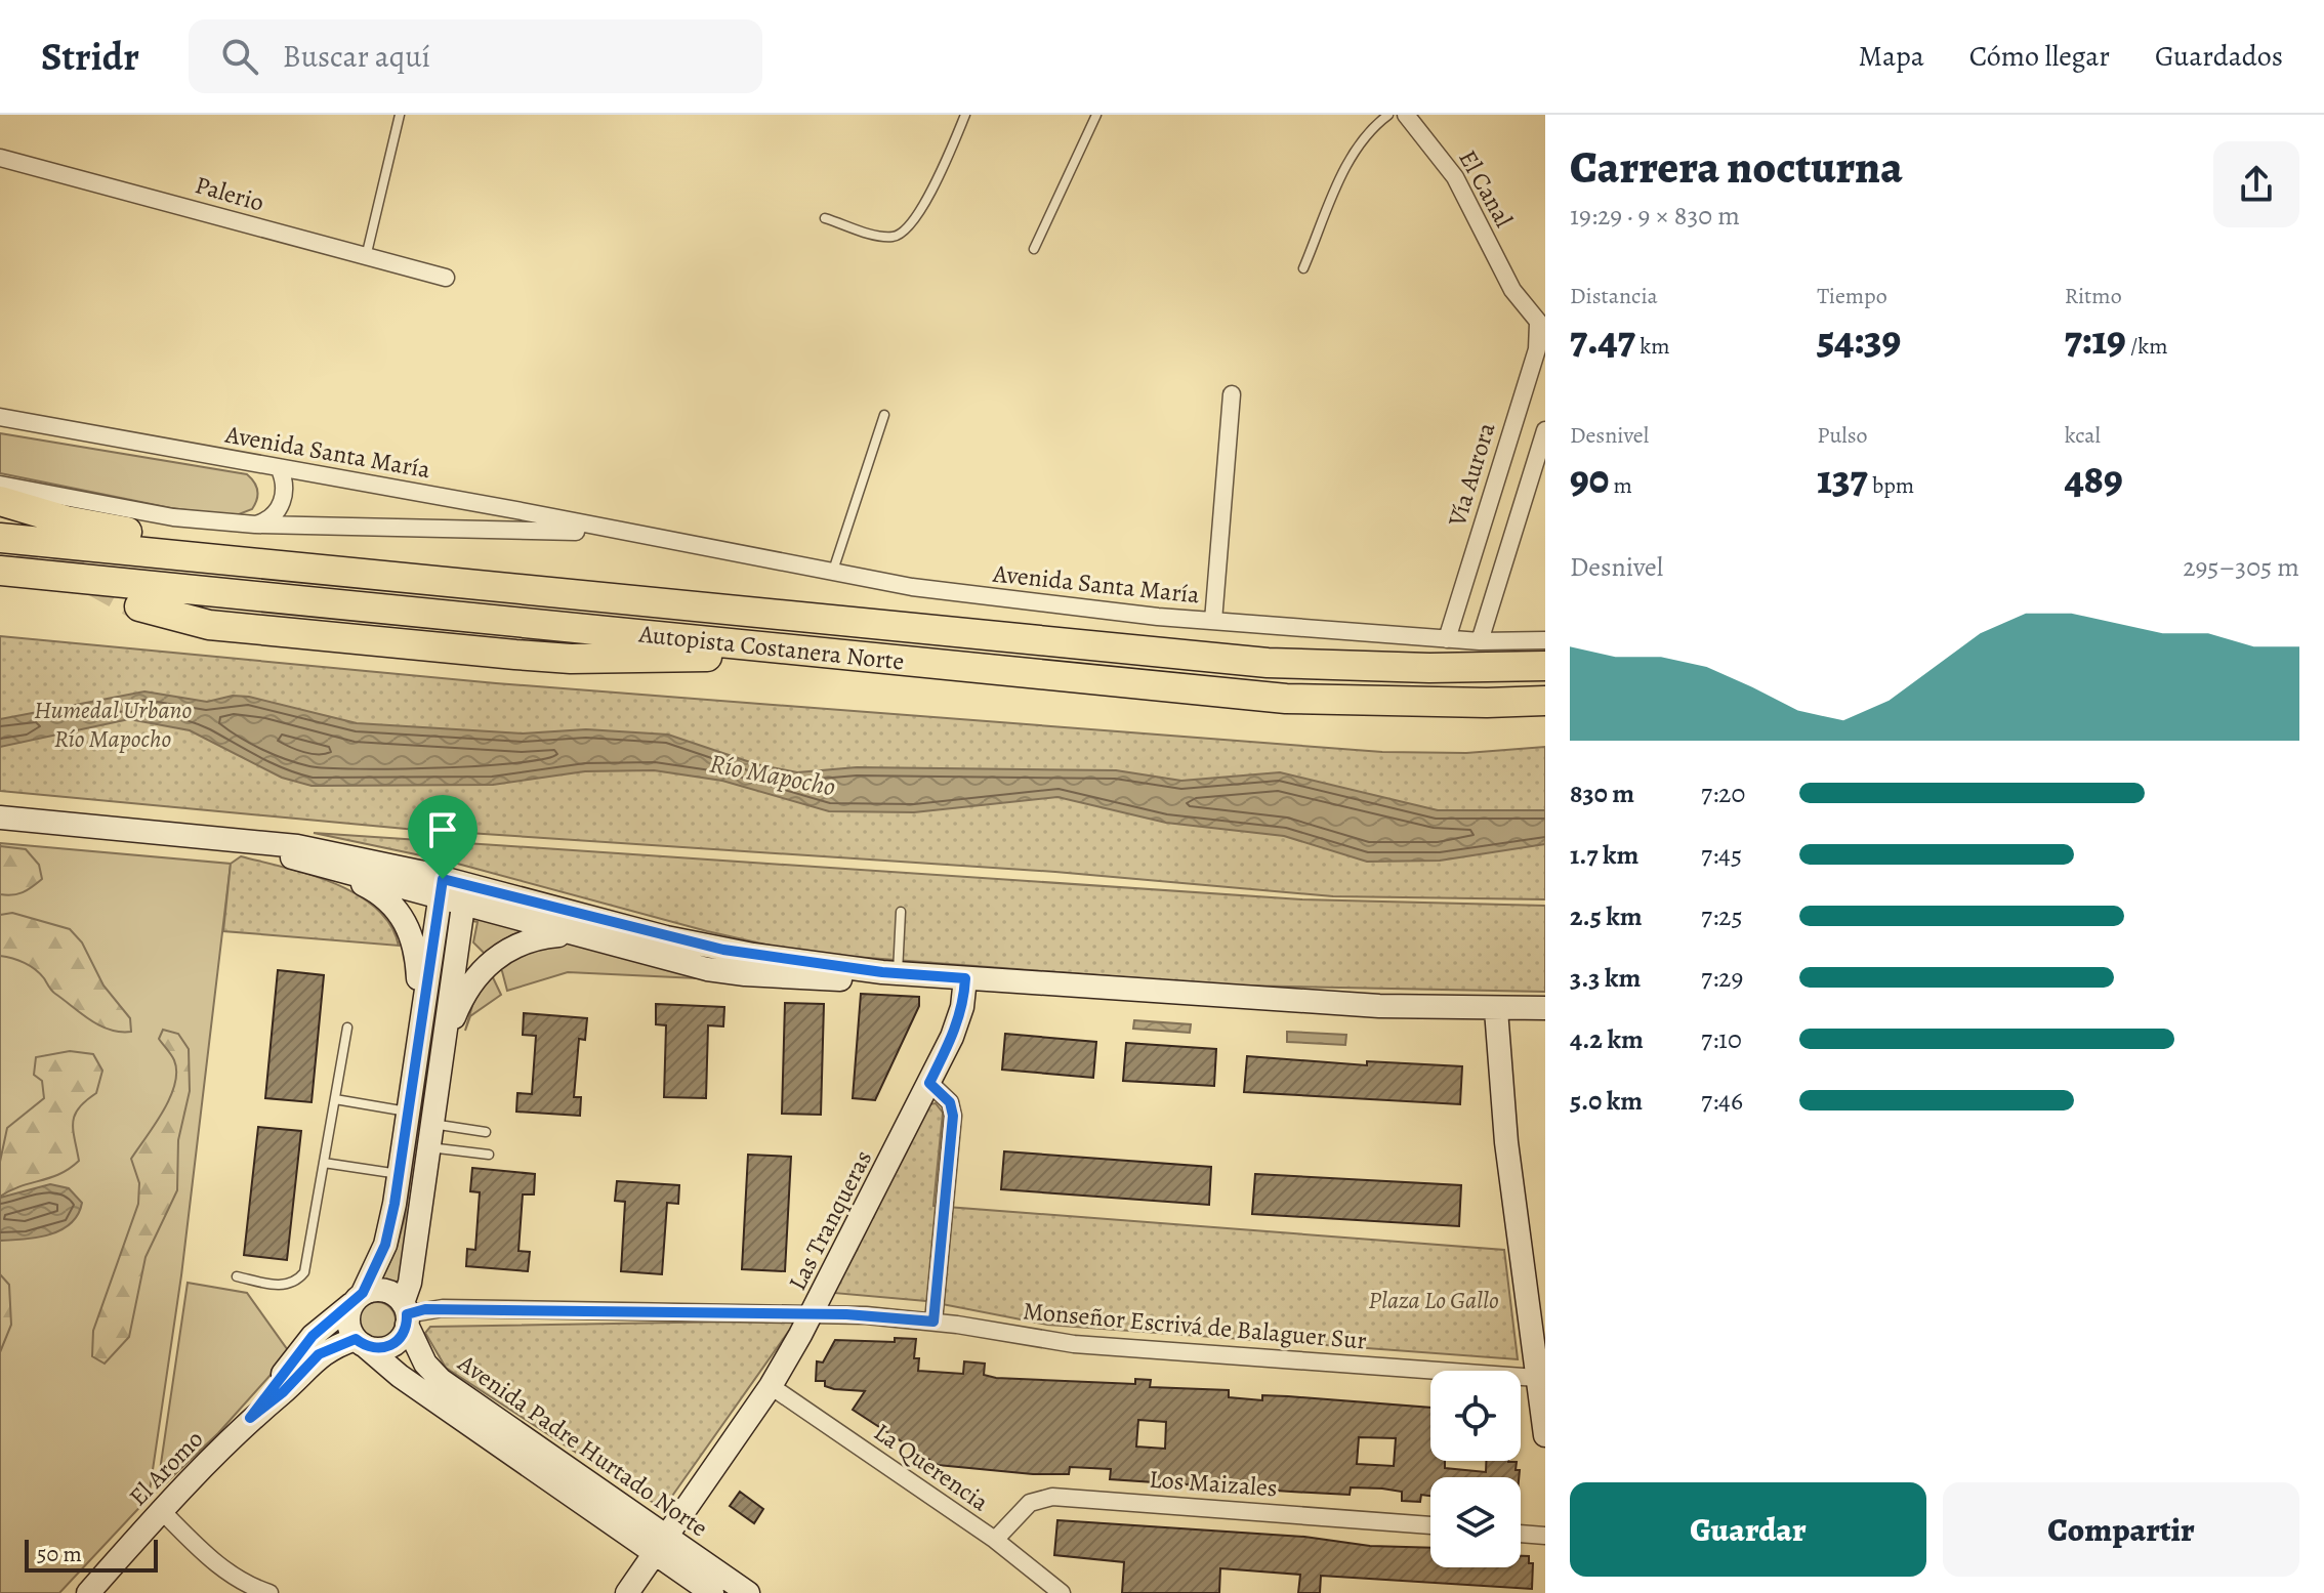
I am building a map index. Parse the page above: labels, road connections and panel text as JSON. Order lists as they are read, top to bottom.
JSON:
{
  "streets": {
    "highway": ["Autopista Costanera Norte"],
    "street": [
      "El Canal",
      "Palerio",
      "Avenida Santa María",
      "Vía Aurora",
      "Las Tranqueras",
      "Monseñor Escrivá de Balaguer Sur",
      "Avenida Padre Hurtado Norte",
      "La Querencia",
      "El Aromo",
      "Los Maizales"
    ]
  },
  "crossings": [
    ["El Canal", "Vía Aurora"],
    ["Avenida Santa María", "Vía Aurora"],
    ["Las Tranqueras", "Monseñor Escrivá de Balaguer Sur"],
    ["Las Tranqueras", "Avenida Padre Hurtado Norte"],
    ["Las Tranqueras", "La Querencia"],
    ["Monseñor Escrivá de Balaguer Sur", "Avenida Padre Hurtado Norte"],
    ["Monseñor Escrivá de Balaguer Sur", "El Aromo"],
    ["Avenida Padre Hurtado Norte", "El Aromo"],
    ["La Querencia", "Los Maizales"]
  ],
  "water": ["Río Mapocho"],
  "parks": ["Humedal Urbano Río Mapocho", "Plaza Lo Gallo"],
  "scale_bar": "50 m",
  "page": {
    "header": "Stridr",
    "search": "Buscar aquí",
    "nav": ["Mapa", "Cómo llegar", "Guardados"],
    "heading": ["Carrera nocturna", "19:29 · 9 × 830 m"],
    "stats": [
      ["Distancia", "7.47 km"],
      ["Tiempo", "54:39"],
      ["Ritmo", "7:19 /km"],
      ["Desnivel", "90 m"],
      ["Pulso", "137 bpm"],
      ["kcal", "489"]
    ],
    "chart": ["Desnivel", "295–305 m"],
    "list": [
      {
        "name": "830 m",
        "note": "7:20"
      },
      {
        "name": "1.7 km",
        "note": "7:45"
      },
      {
        "name": "2.5 km",
        "note": "7:25"
      },
      {
        "name": "3.3 km",
        "note": "7:29"
      },
      {
        "name": "4.2 km",
        "note": "7:10"
      },
      {
        "name": "5.0 km",
        "note": "7:46"
      }
    ],
    "buttons": ["Guardar", "Compartir"],
    "scale": "50 m"
  }
}
